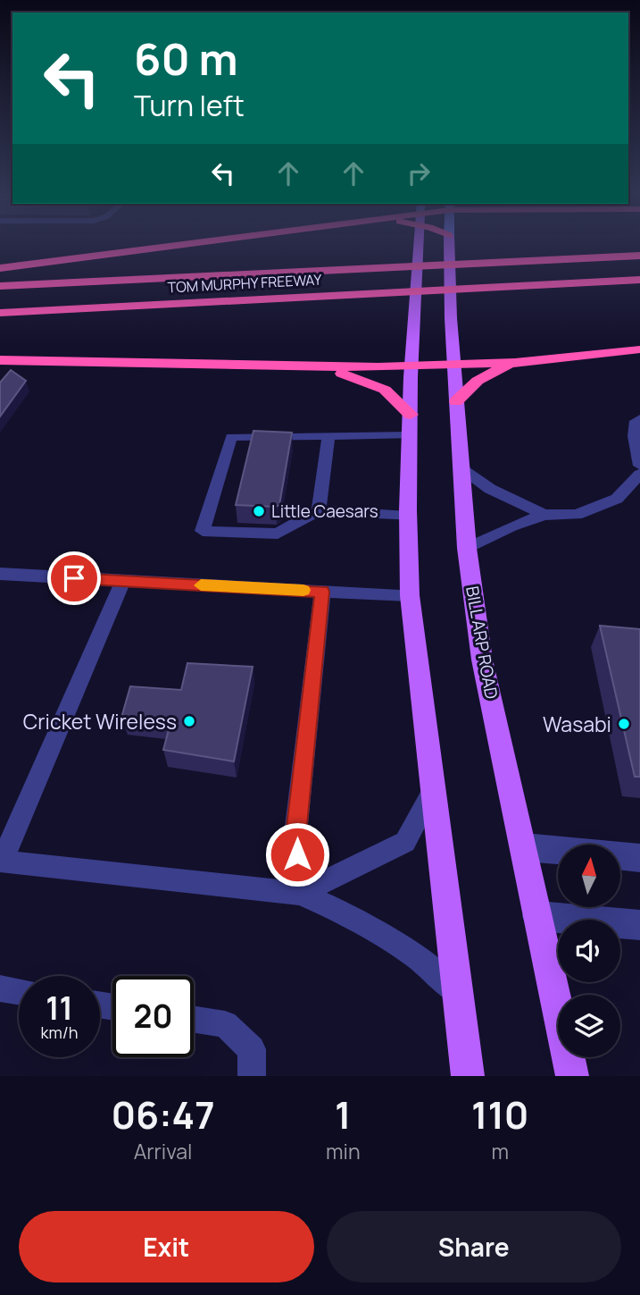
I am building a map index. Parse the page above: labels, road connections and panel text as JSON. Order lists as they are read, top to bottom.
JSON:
{
  "streets": {
    "highway": ["TOM MURPHY FREEWAY"],
    "main road": ["BILL ARP ROAD"]
  },
  "places": ["Little Caesars", "Cricket Wireless", "Wasabi"],
  "north": "top",
  "page": {
    "turn": ["60 m", "Turn left"],
    "speed": "11 km/h",
    "limit": "20",
    "eta": [
      "06:47",
      "Arrival",
      "1",
      "min",
      "110",
      "m"
    ],
    "buttons": ["Exit", "Share"]
  }
}
